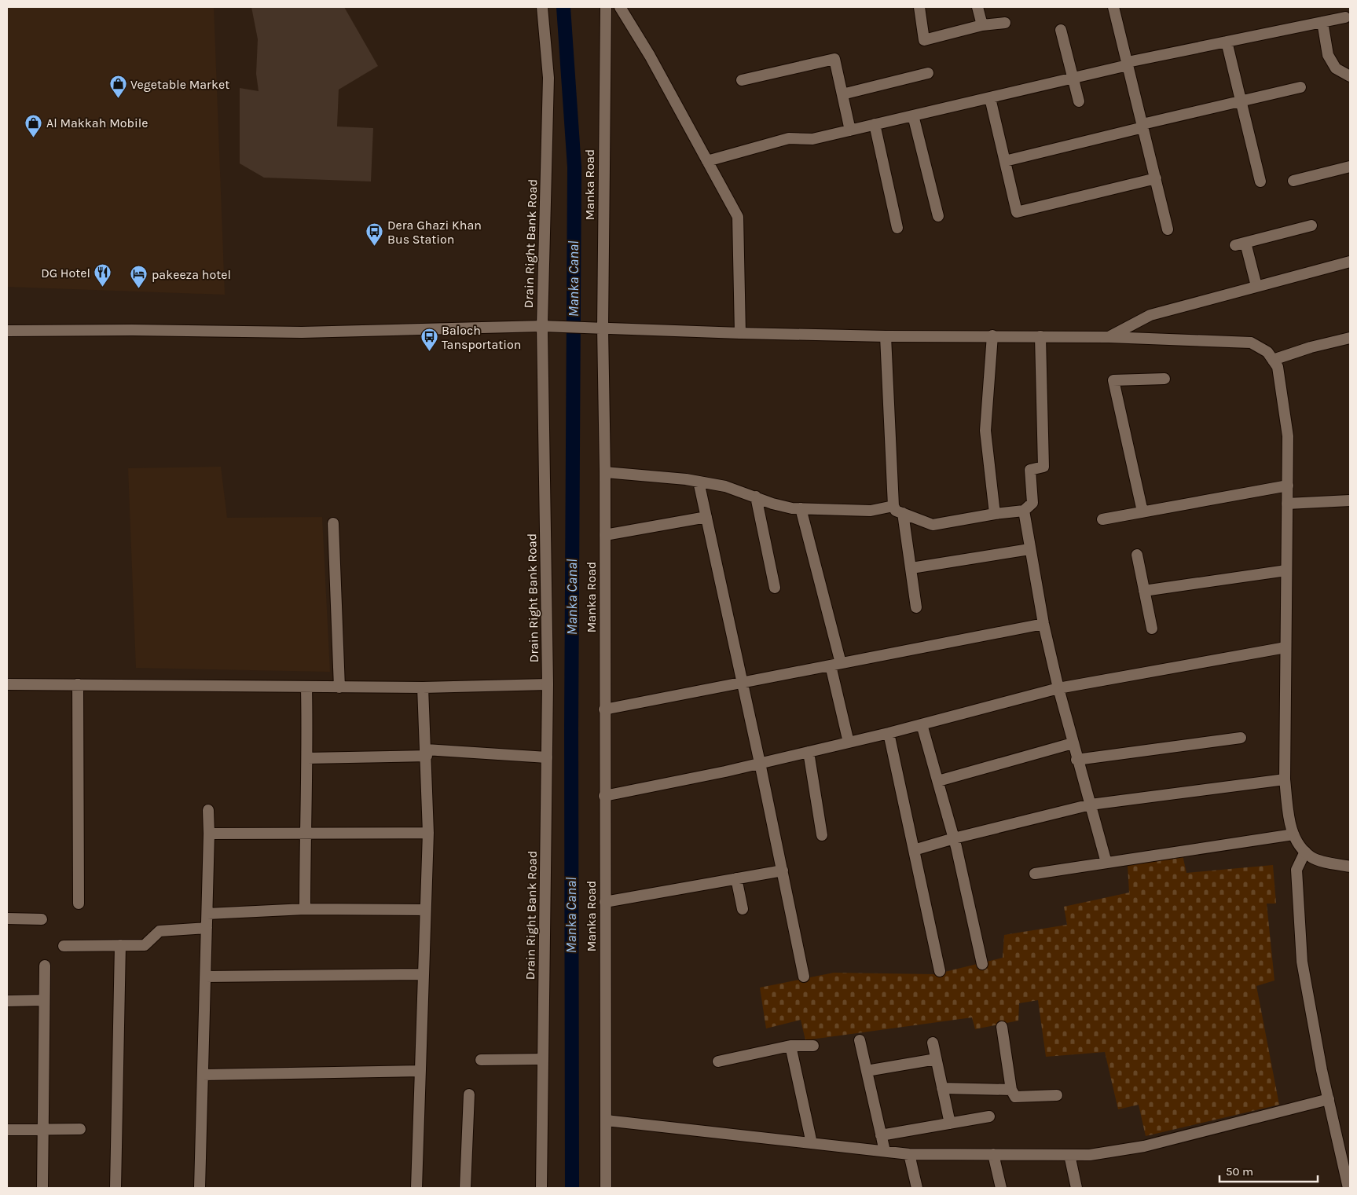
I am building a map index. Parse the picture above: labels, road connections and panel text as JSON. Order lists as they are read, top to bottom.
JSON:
{
  "streets": {
    "street": ["Manka Road", "Drain Right Bank Road"]
  },
  "water": ["Manka Canal"],
  "places": {
    "shop": ["Vegetable Market", "Al Makkah Mobile"],
    "bus stop": ["Dera Ghazi Khan Bus Station", "Baloch Tansportation"],
    "restaurant": ["DG Hotel"],
    "hotel": ["pakeeza hotel"]
  },
  "scale_bar": "50 m"
}
